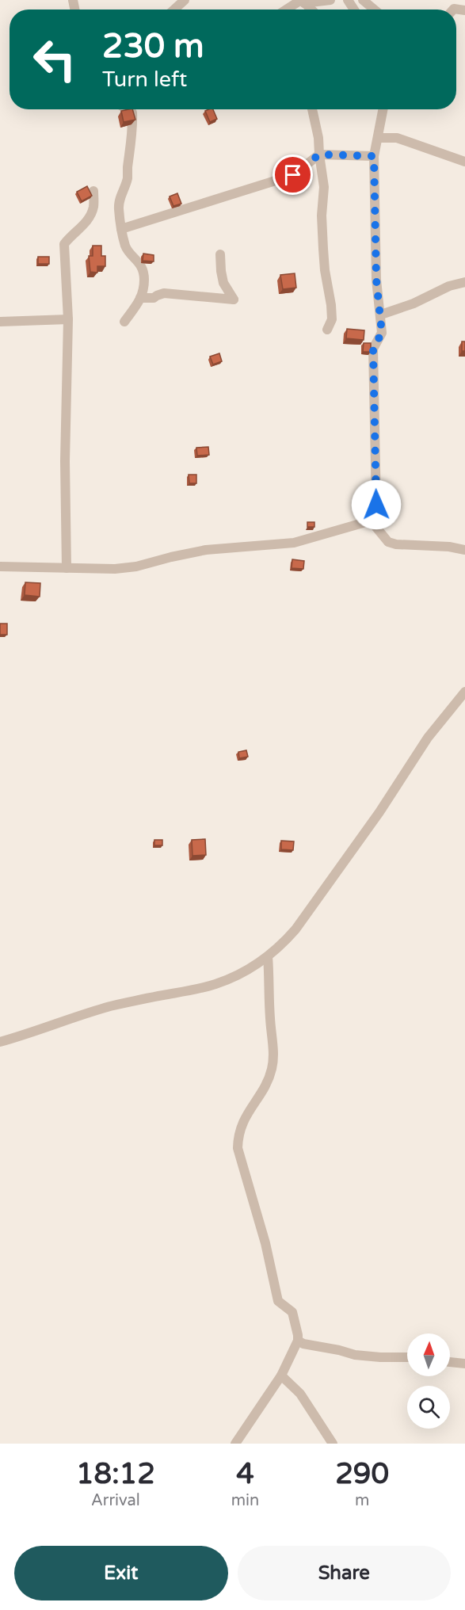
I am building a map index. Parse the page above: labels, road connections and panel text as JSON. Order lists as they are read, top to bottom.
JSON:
{
  "north": "top",
  "page": {
    "turn": ["230 m", "Turn left"],
    "eta": [
      "18:12",
      "Arrival",
      "4",
      "min",
      "290",
      "m"
    ],
    "buttons": ["Exit", "Share"]
  }
}
